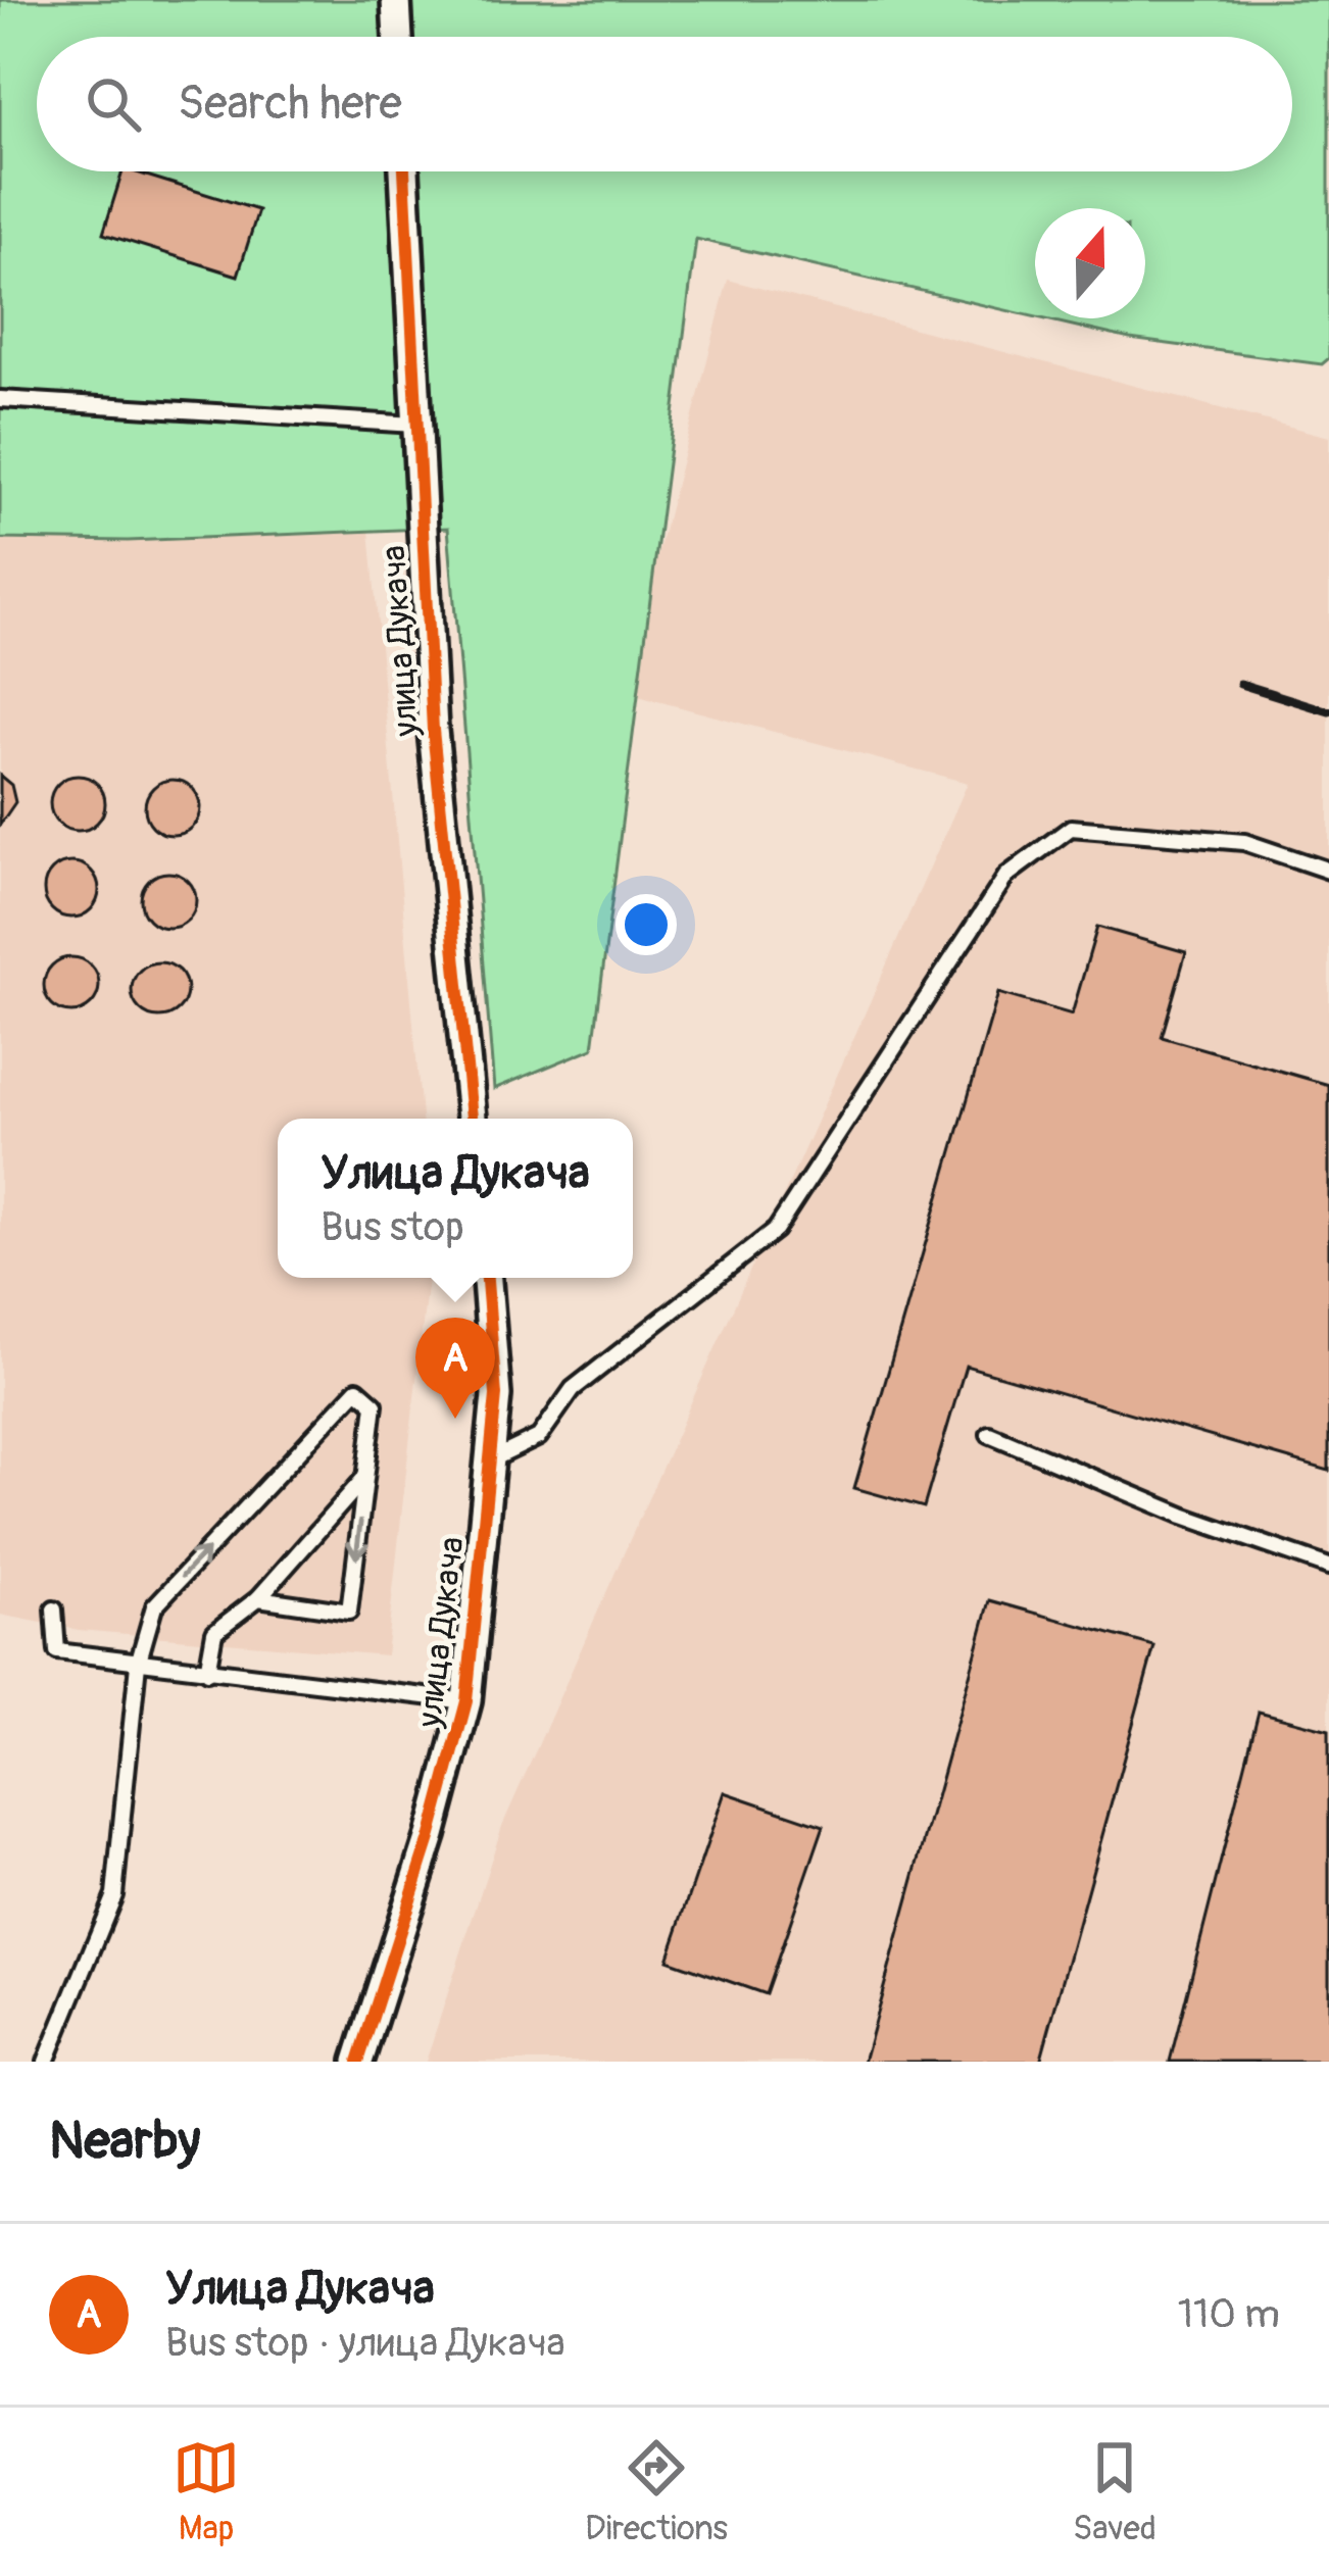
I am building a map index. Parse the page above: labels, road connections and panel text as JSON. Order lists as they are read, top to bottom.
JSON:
{
  "streets": {
    "street": ["улица Дукача"]
  },
  "north": "top",
  "page": {
    "search": "Search here",
    "popup": ["Улица Дукача", "Bus stop"],
    "pins": "A",
    "heading": "Nearby",
    "list": [
      {
        "mark": "A",
        "name": "Улица Дукача",
        "note": "Bus stop · улица Дукача",
        "value": "110 m"
      }
    ],
    "nav": ["Map", "Directions", "Saved"]
  }
}
